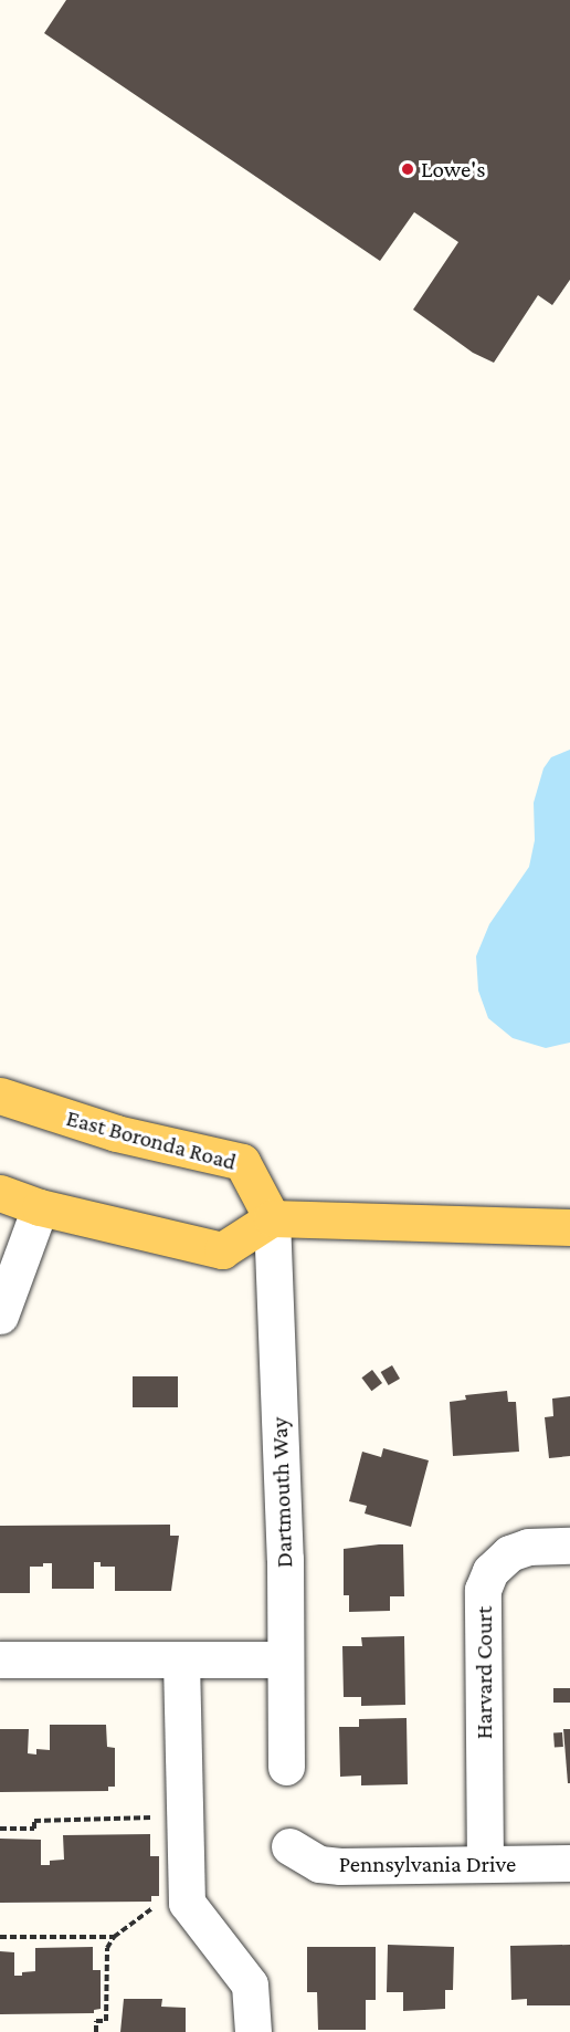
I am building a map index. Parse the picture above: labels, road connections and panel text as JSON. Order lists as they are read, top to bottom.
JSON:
{
  "streets": {
    "main road": ["East Boronda Road"],
    "street": ["Dartmouth Way", "Harvard Court", "Pennsylvania Drive"]
  },
  "crossings": [
    ["East Boronda Road", "Dartmouth Way"],
    ["Harvard Court", "Pennsylvania Drive"]
  ],
  "places": ["Lowe's"]
}
